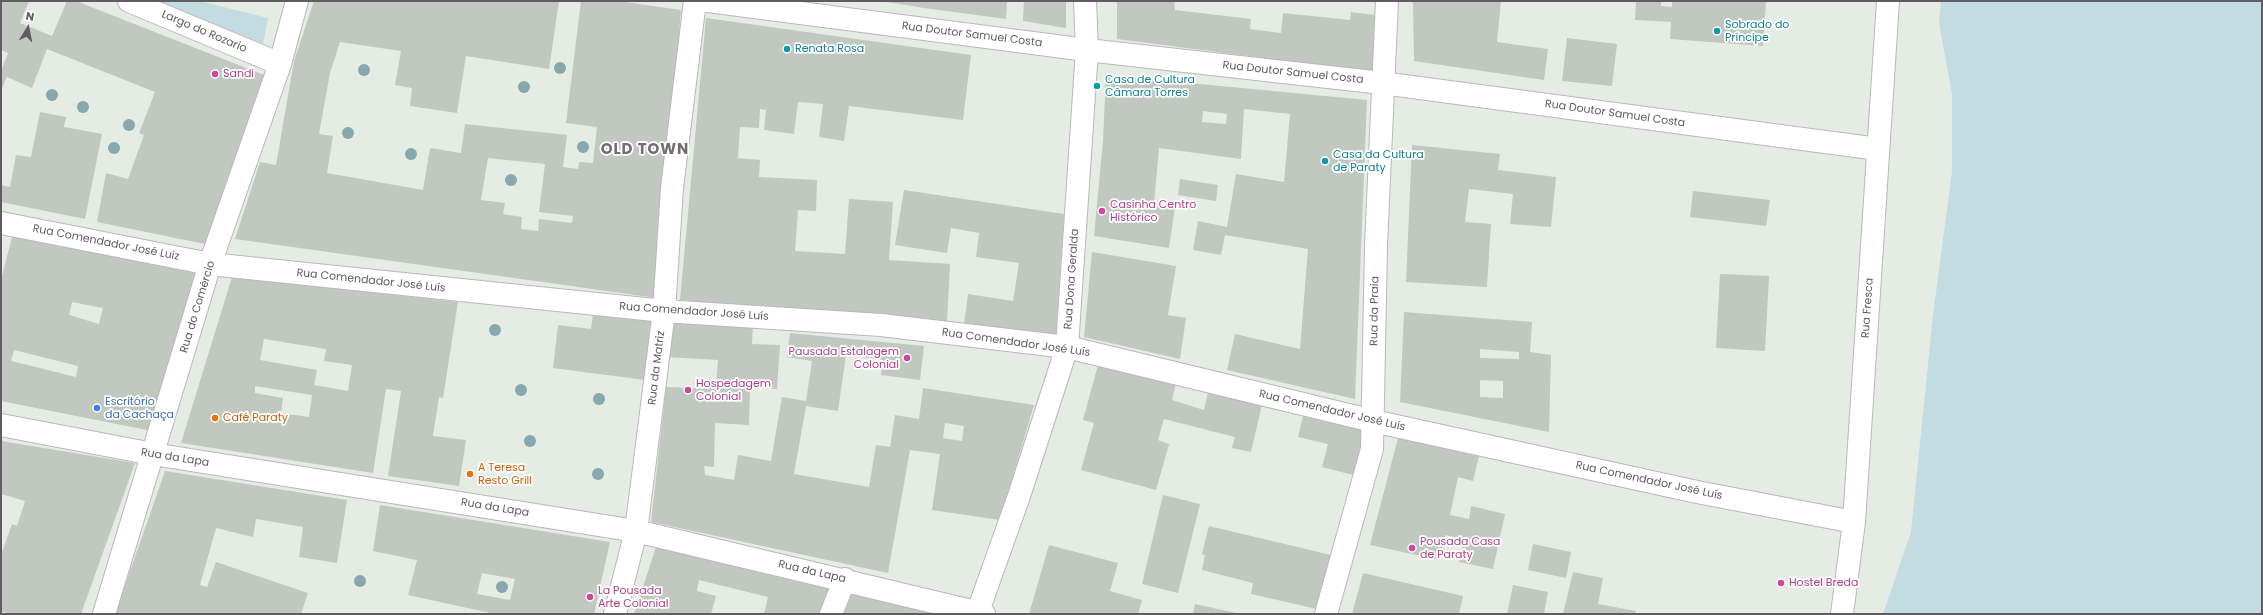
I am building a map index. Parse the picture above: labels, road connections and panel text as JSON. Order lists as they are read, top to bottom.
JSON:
{
  "streets": {
    "street": [
      "Largo do Rozario",
      "Rua Doutor Samuel Costa",
      "Rua Comendador José Luiz",
      "Rua Dona Geralda",
      "Rua Comendador José Luís",
      "Rua do Comércio",
      "Rua Fresca",
      "Rua da Praia",
      "Rua da Matriz",
      "Rua da Lapa"
    ]
  },
  "crossings": [
    ["Largo do Rozario", "Rua do Comércio"],
    ["Rua Doutor Samuel Costa", "Rua Dona Geralda"],
    ["Rua Doutor Samuel Costa", "Rua Fresca"],
    ["Rua Doutor Samuel Costa", "Rua da Praia"],
    ["Rua Comendador José Luiz", "Rua Comendador José Luís"],
    ["Rua Comendador José Luiz", "Rua do Comércio"],
    ["Rua Dona Geralda", "Rua Comendador José Luís"],
    ["Rua Dona Geralda", "Rua da Lapa"],
    ["Rua Comendador José Luís", "Rua do Comércio"],
    ["Rua Comendador José Luís", "Rua Fresca"],
    ["Rua Comendador José Luís", "Rua da Praia"],
    ["Rua Comendador José Luís", "Rua da Matriz"],
    ["Rua do Comércio", "Rua da Lapa"],
    ["Rua da Matriz", "Rua da Lapa"]
  ],
  "districts": ["OLD TOWN"],
  "places": [
    "Sobrado do Príncipe",
    "Renata Rosa",
    "Sandi",
    "Casa de Cultura Câmara Torres",
    "Casa da Cultura de Paraty",
    "Casinha Centro Histórico",
    "Pausada Estalagem Colonial",
    "Hospedagem Colonial",
    "Escritório da Cachaça",
    "Café Paraty",
    "A Teresa Resto Grill",
    "Pousada Casa de Paraty",
    "Hostel Breda",
    "La Pousada Arte Colonial"
  ],
  "north": "top"
}
